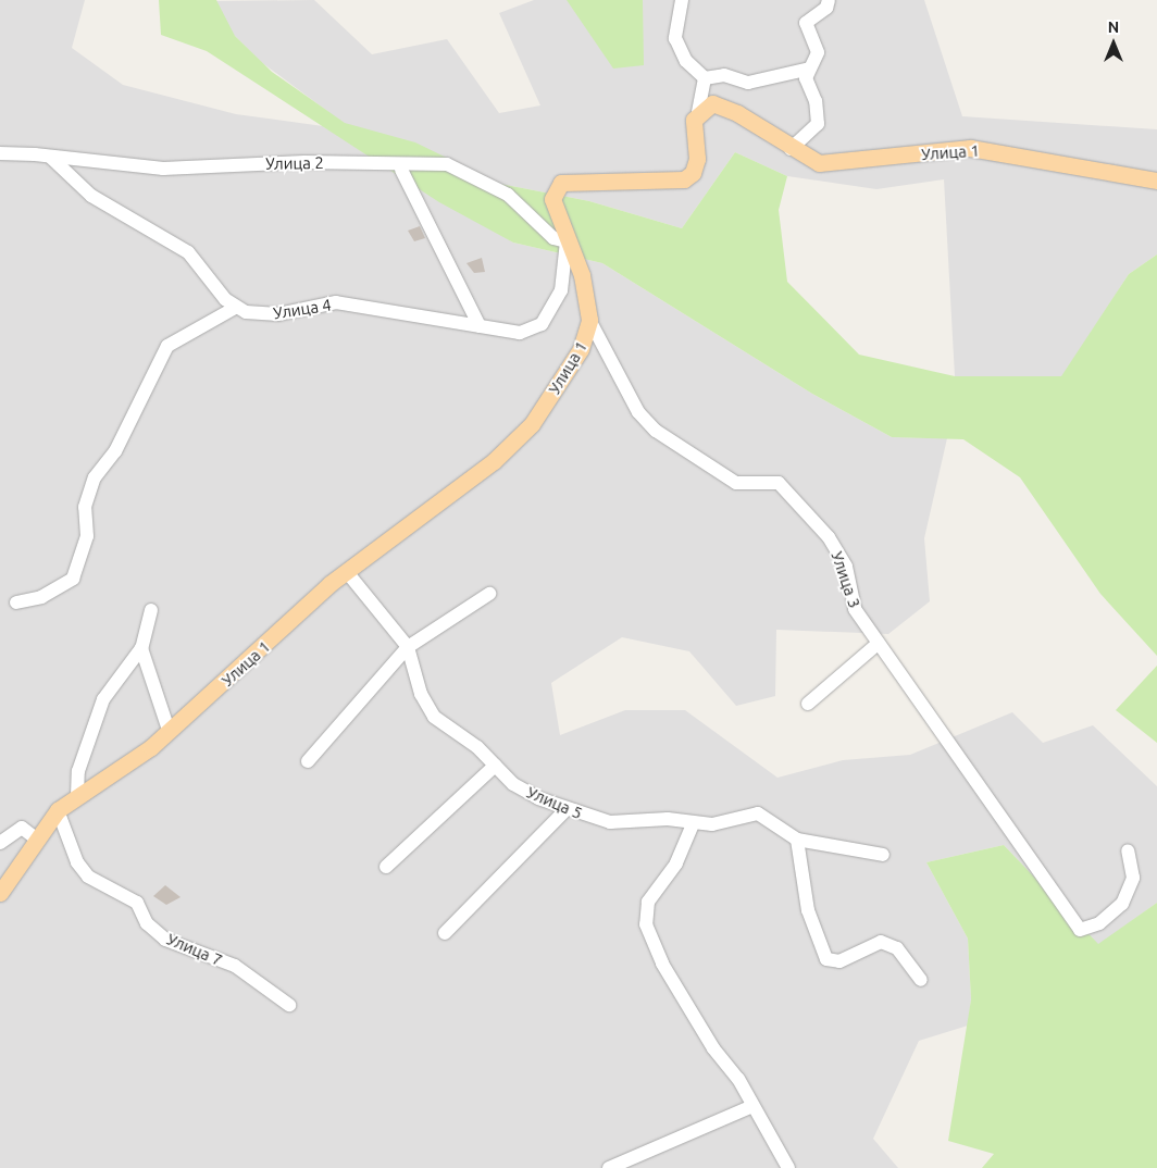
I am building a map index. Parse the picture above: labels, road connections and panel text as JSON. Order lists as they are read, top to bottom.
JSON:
{
  "streets": {
    "main road": ["Улица 1"],
    "street": [
      "Улица 2",
      "Улица 4",
      "Улица 3",
      "Улица 5",
      "Улица 7"
    ]
  },
  "crossings": [
    ["Улица 1", "Улица 2"],
    ["Улица 1", "Улица 4"],
    ["Улица 1", "Улица 3"],
    ["Улица 1", "Улица 5"],
    ["Улица 1", "Улица 7"],
    ["Улица 2", "Улица 4"]
  ],
  "north": "top"
}
